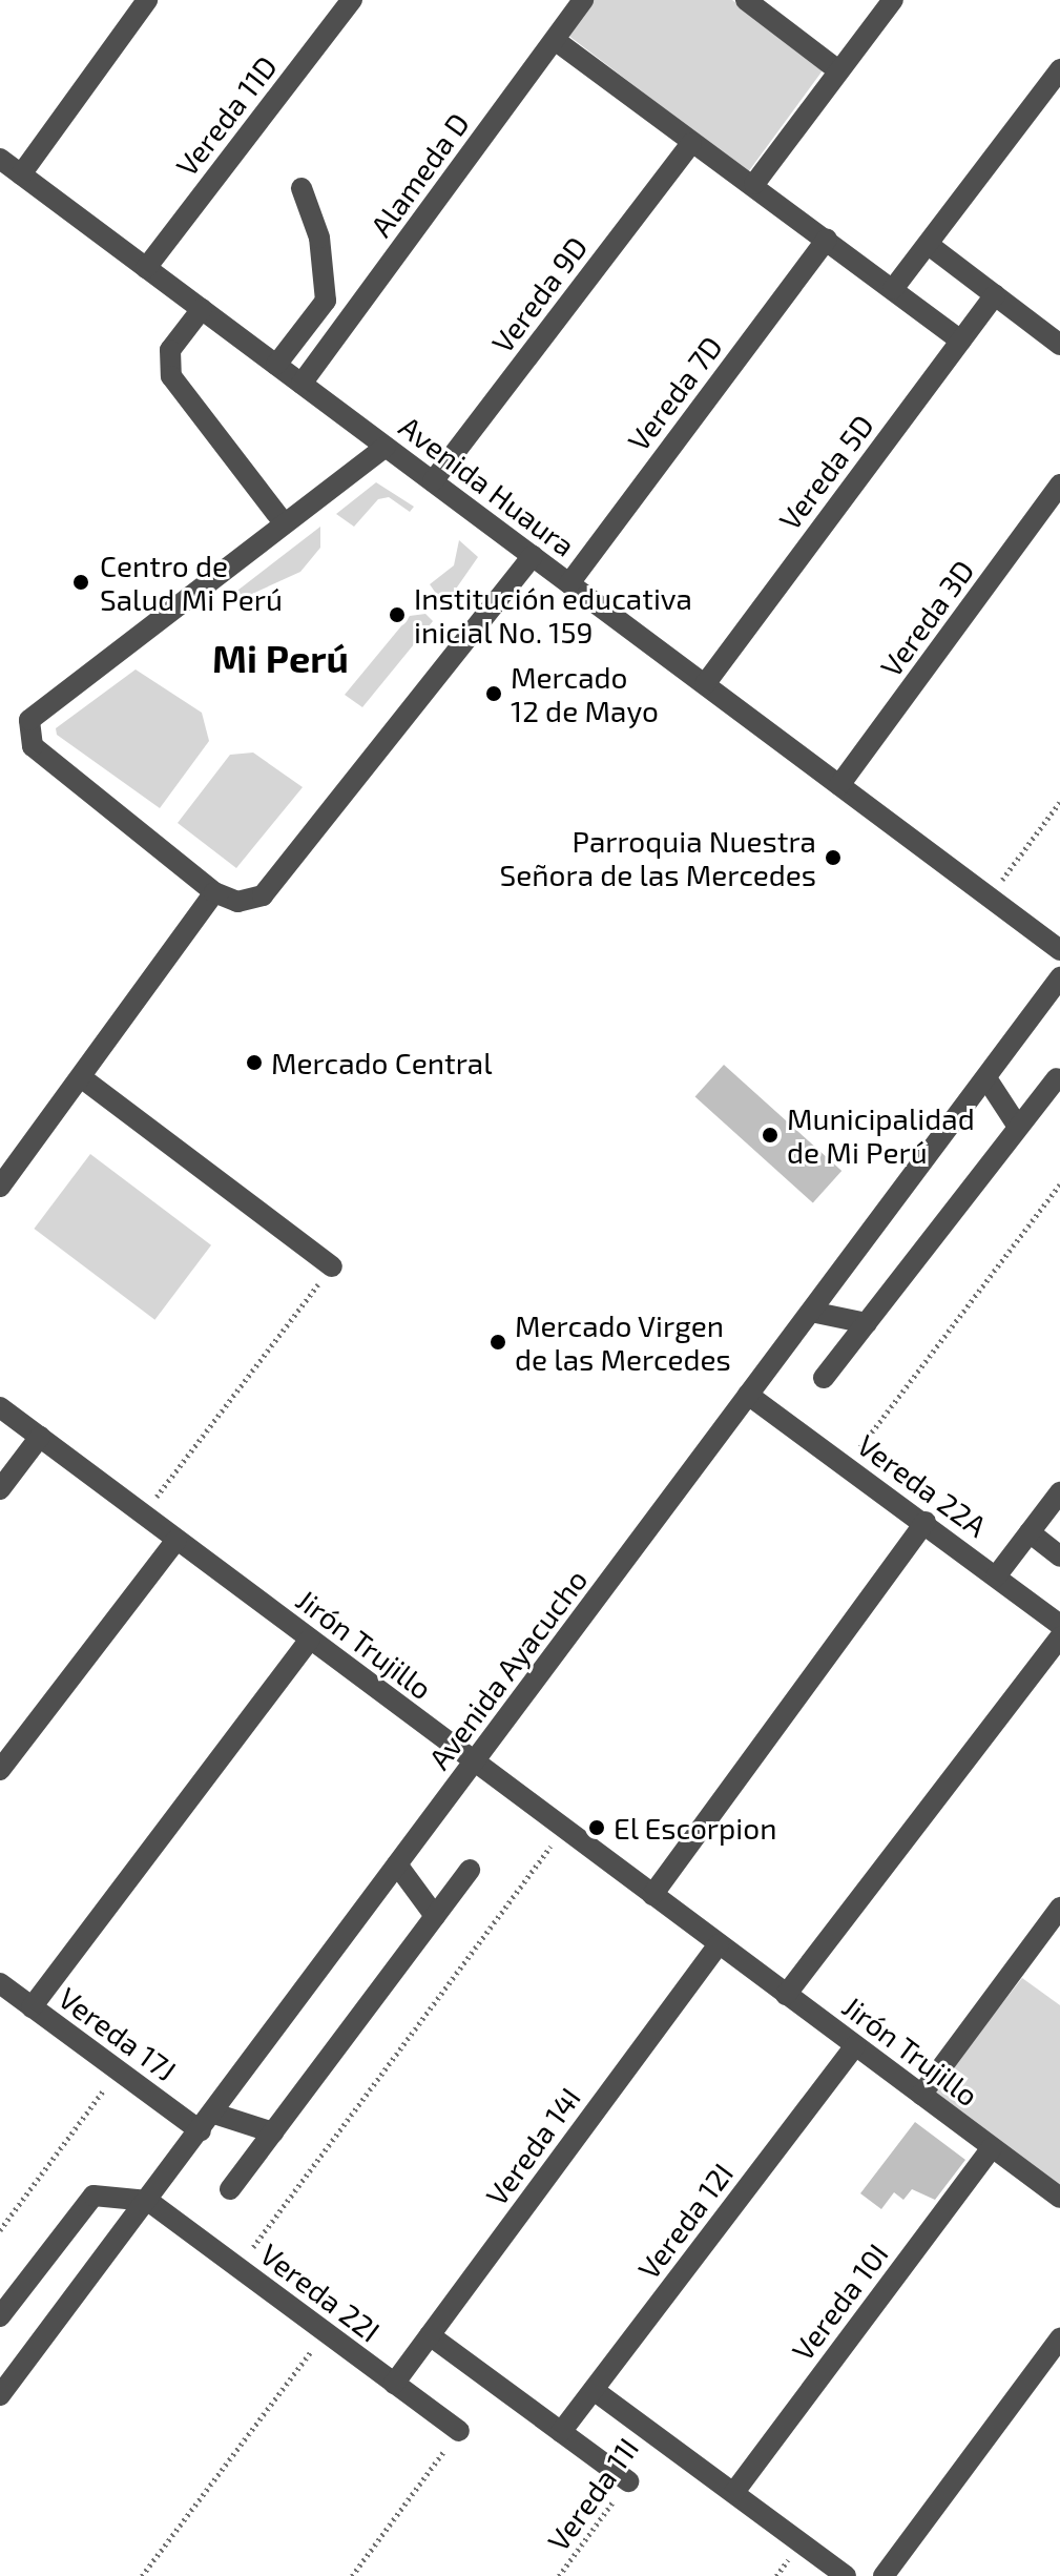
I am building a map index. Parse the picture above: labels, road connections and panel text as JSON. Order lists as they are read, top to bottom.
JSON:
{
  "streets": {
    "street": [
      "Vereda 11D",
      "Alameda D",
      "Vereda 9D",
      "Vereda 7D",
      "Vereda 5D",
      "Avenida Huaura",
      "Vereda 3D",
      "Vereda 22A",
      "Jirón Trujillo",
      "Avenida Ayacucho",
      "Vereda 17J",
      "Vereda 14I",
      "Vereda 12I",
      "Vereda 22I",
      "Vereda 10I"
    ],
    "path": ["Vereda 11I"]
  },
  "crossings": [
    ["Vereda 11D", "Avenida Huaura"],
    ["Alameda D", "Avenida Huaura"],
    ["Vereda 9D", "Avenida Huaura"],
    ["Vereda 7D", "Avenida Huaura"],
    ["Vereda 5D", "Avenida Huaura"],
    ["Avenida Huaura", "Vereda 3D"],
    ["Vereda 22A", "Avenida Ayacucho"],
    ["Jirón Trujillo", "Avenida Ayacucho"],
    ["Jirón Trujillo", "Vereda 14I"],
    ["Jirón Trujillo", "Vereda 12I"],
    ["Jirón Trujillo", "Vereda 10I"],
    ["Avenida Ayacucho", "Vereda 17J"],
    ["Avenida Ayacucho", "Vereda 22I"],
    ["Vereda 14I", "Vereda 22I"]
  ],
  "districts": ["Mi Perú"],
  "places": [
    "Centro de Salud Mi Perú",
    "Institución educativa inicial No. 159",
    "Mercado 12 de Mayo",
    "Parroquia Nuestra Señora de las Mercedes",
    "Mercado Central",
    "Municipalidad de Mi Perú",
    "Mercado Virgen de las Mercedes",
    "El Escorpion"
  ]
}
